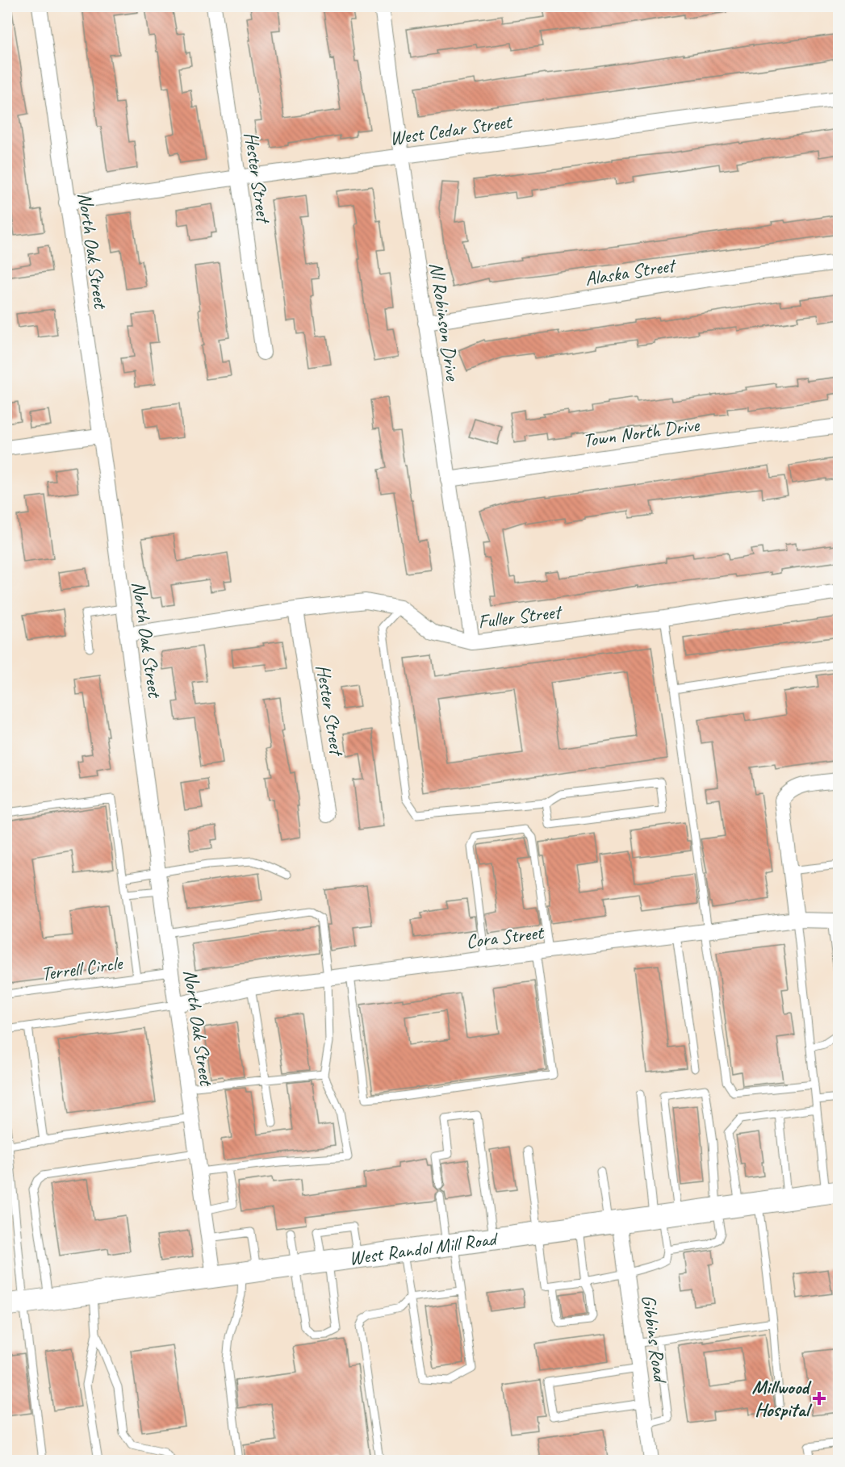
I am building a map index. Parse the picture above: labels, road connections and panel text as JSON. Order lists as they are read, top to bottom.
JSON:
{
  "streets": {
    "main road": ["West Randol Mill Road"],
    "street": [
      "West Cedar Street",
      "Hester Street",
      "North Oak Street",
      "Alaska Street",
      "Nl Robinson Drive",
      "Town North Drive",
      "Fuller Street",
      "Cora Street",
      "Gibbins Road"
    ],
    "lane": ["Terrell Circle"]
  },
  "crossings": [
    ["West Cedar Street", "Hester Street"],
    ["West Cedar Street", "North Oak Street"],
    ["West Cedar Street", "Nl Robinson Drive"],
    ["Hester Street", "Fuller Street"],
    ["North Oak Street", "Fuller Street"],
    ["North Oak Street", "Cora Street"],
    ["North Oak Street", "West Randol Mill Road"],
    ["Alaska Street", "Nl Robinson Drive"],
    ["Nl Robinson Drive", "Town North Drive"],
    ["Nl Robinson Drive", "Fuller Street"],
    ["West Randol Mill Road", "Gibbins Road"]
  ],
  "places": {
    "health": ["Millwood Hospital"]
  }
}
